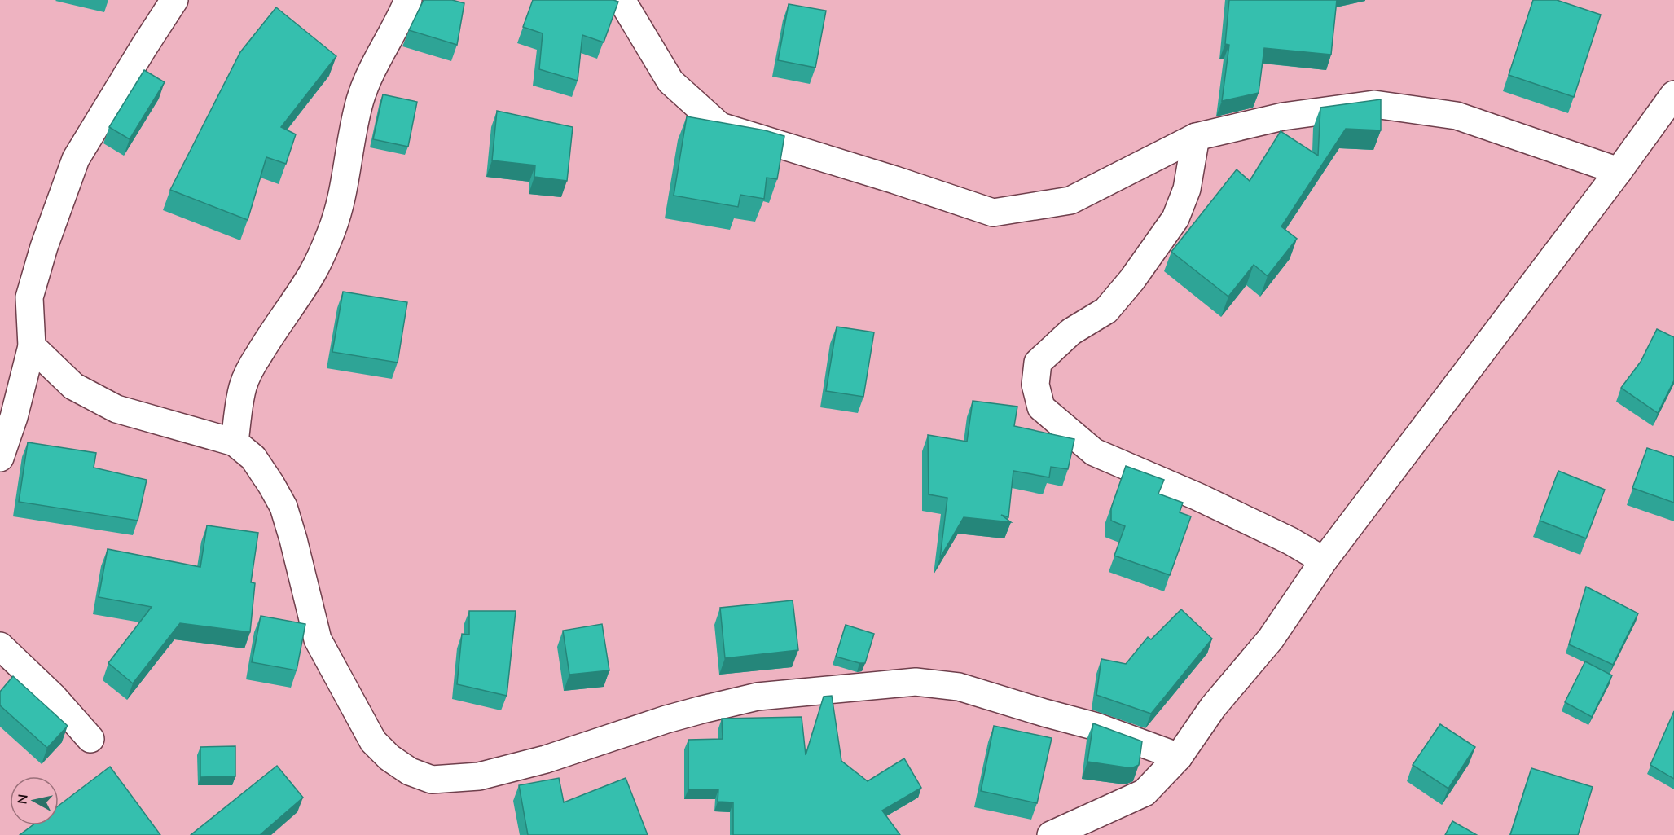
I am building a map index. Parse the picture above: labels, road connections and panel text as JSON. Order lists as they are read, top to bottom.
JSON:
{
  "north": "left"
}
